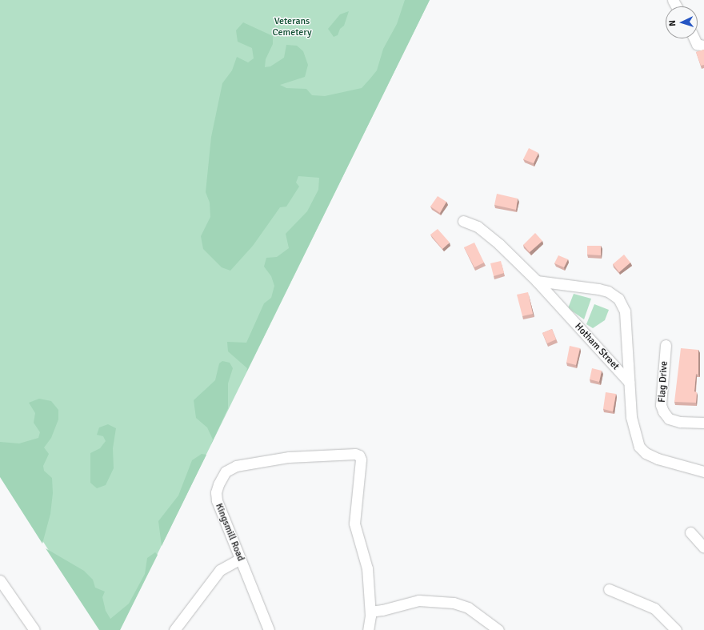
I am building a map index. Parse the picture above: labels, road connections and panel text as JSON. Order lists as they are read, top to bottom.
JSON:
{
  "streets": {
    "street": ["Hotham Street", "Flag Drive", "Kingsmill Road"]
  },
  "parks": ["Veterans Cemetery"],
  "north": "left"
}
